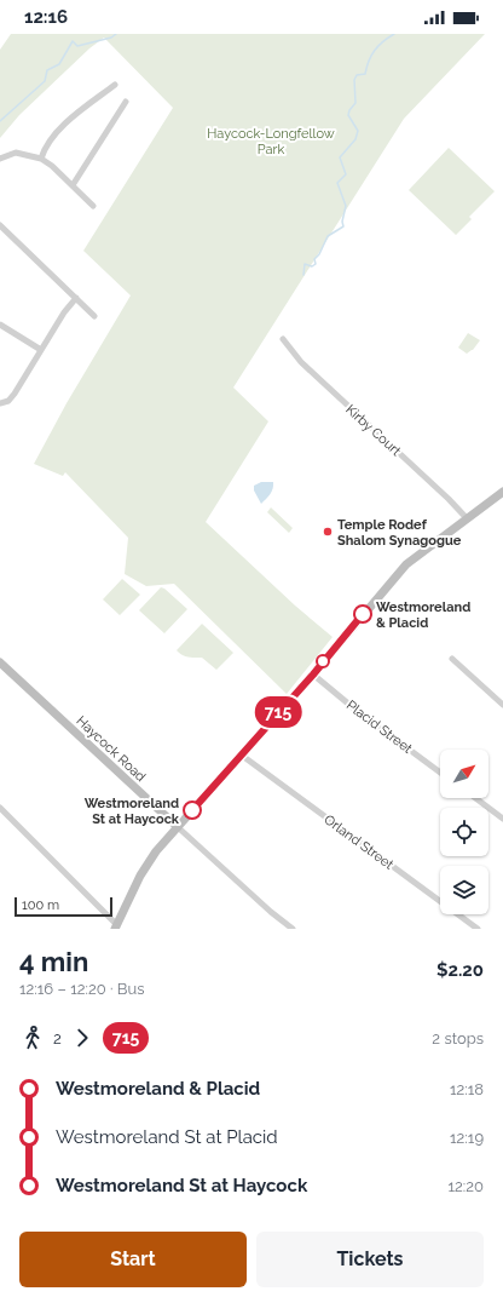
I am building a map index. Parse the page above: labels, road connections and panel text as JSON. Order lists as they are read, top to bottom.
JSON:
{
  "streets": {
    "main road": ["Haycock Road"],
    "street": ["Kirby Court", "Placid Street", "Orland Street"]
  },
  "parks": ["Haycock-Longfellow Park"],
  "places": ["Temple Rodef Shalom Synagogue", "Westmoreland & Placid", "Westmoreland St at Haycock"],
  "lines": ["bus line 715"],
  "scale_bar": "100 m",
  "north": "top right",
  "page": {
    "status": "12:16",
    "on_map": "715",
    "scale": "100 m",
    "heading": ["4 min", "12:16 – 12:20 · Bus", "$2.20"],
    "legs": ["2", "715", "2 stops"],
    "list": [
      {
        "name": "Westmoreland & Placid",
        "value": "12:18"
      },
      {
        "name": "Westmoreland St at Placid",
        "value": "12:19"
      },
      {
        "name": "Westmoreland St at Haycock",
        "value": "12:20"
      }
    ],
    "buttons": ["Start", "Tickets"]
  }
}
